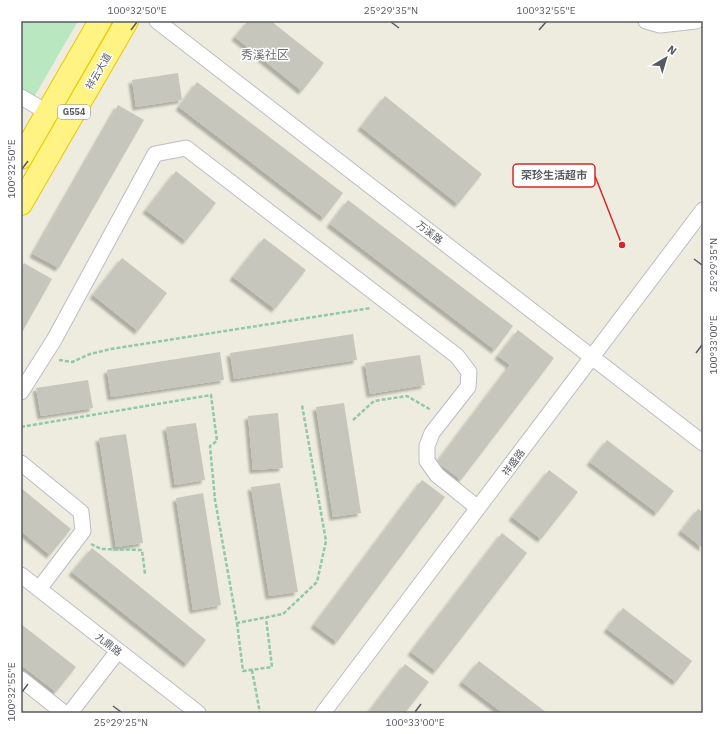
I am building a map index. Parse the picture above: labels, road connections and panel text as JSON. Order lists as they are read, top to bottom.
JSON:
{
  "streets": {
    "highway": ["祥云大道", "G554"],
    "street": ["万溪路", "祥盛路", "九鼎路"]
  },
  "crossings": [
    ["万溪路", "祥盛路"]
  ],
  "districts": ["秀溪社区"],
  "places": ["荣珍生活超市"],
  "north": "top right",
  "coordinates": [
    "100°32'50\"E",
    "25°29'35\"N",
    "100°32'55\"E",
    "100°33'00\"E",
    "25°29'25\"N"
  ]
}
